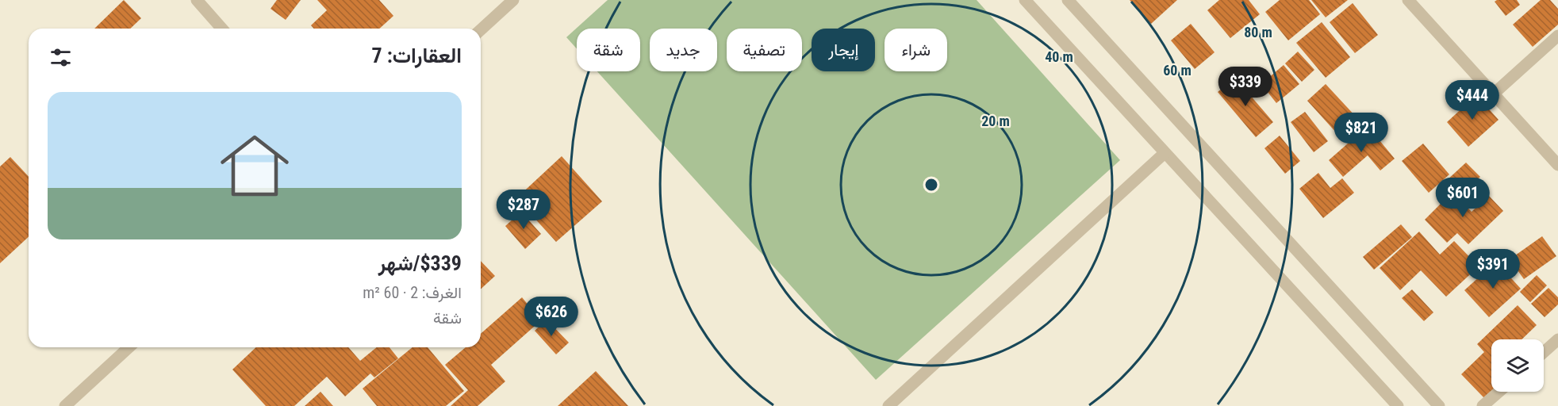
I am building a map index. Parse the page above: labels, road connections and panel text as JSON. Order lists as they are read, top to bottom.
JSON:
{
  "page": {
    "chip": [
      "شراء",
      "إيجار",
      "تصفية",
      "جديد",
      "شقة"
    ],
    "heading": "العقارات: 7",
    "price": [
      "$339",
      "$444",
      "$821",
      "$601",
      "$287",
      "$391",
      "$626"
    ],
    "list": [
      {
        "name": "$339/شهر",
        "note": "الغرف: 2 · 60 m² · شقة"
      }
    ]
  },
  "rings": [
    "80 m",
    "40 m",
    "60 m",
    "20 m"
  ]
}
